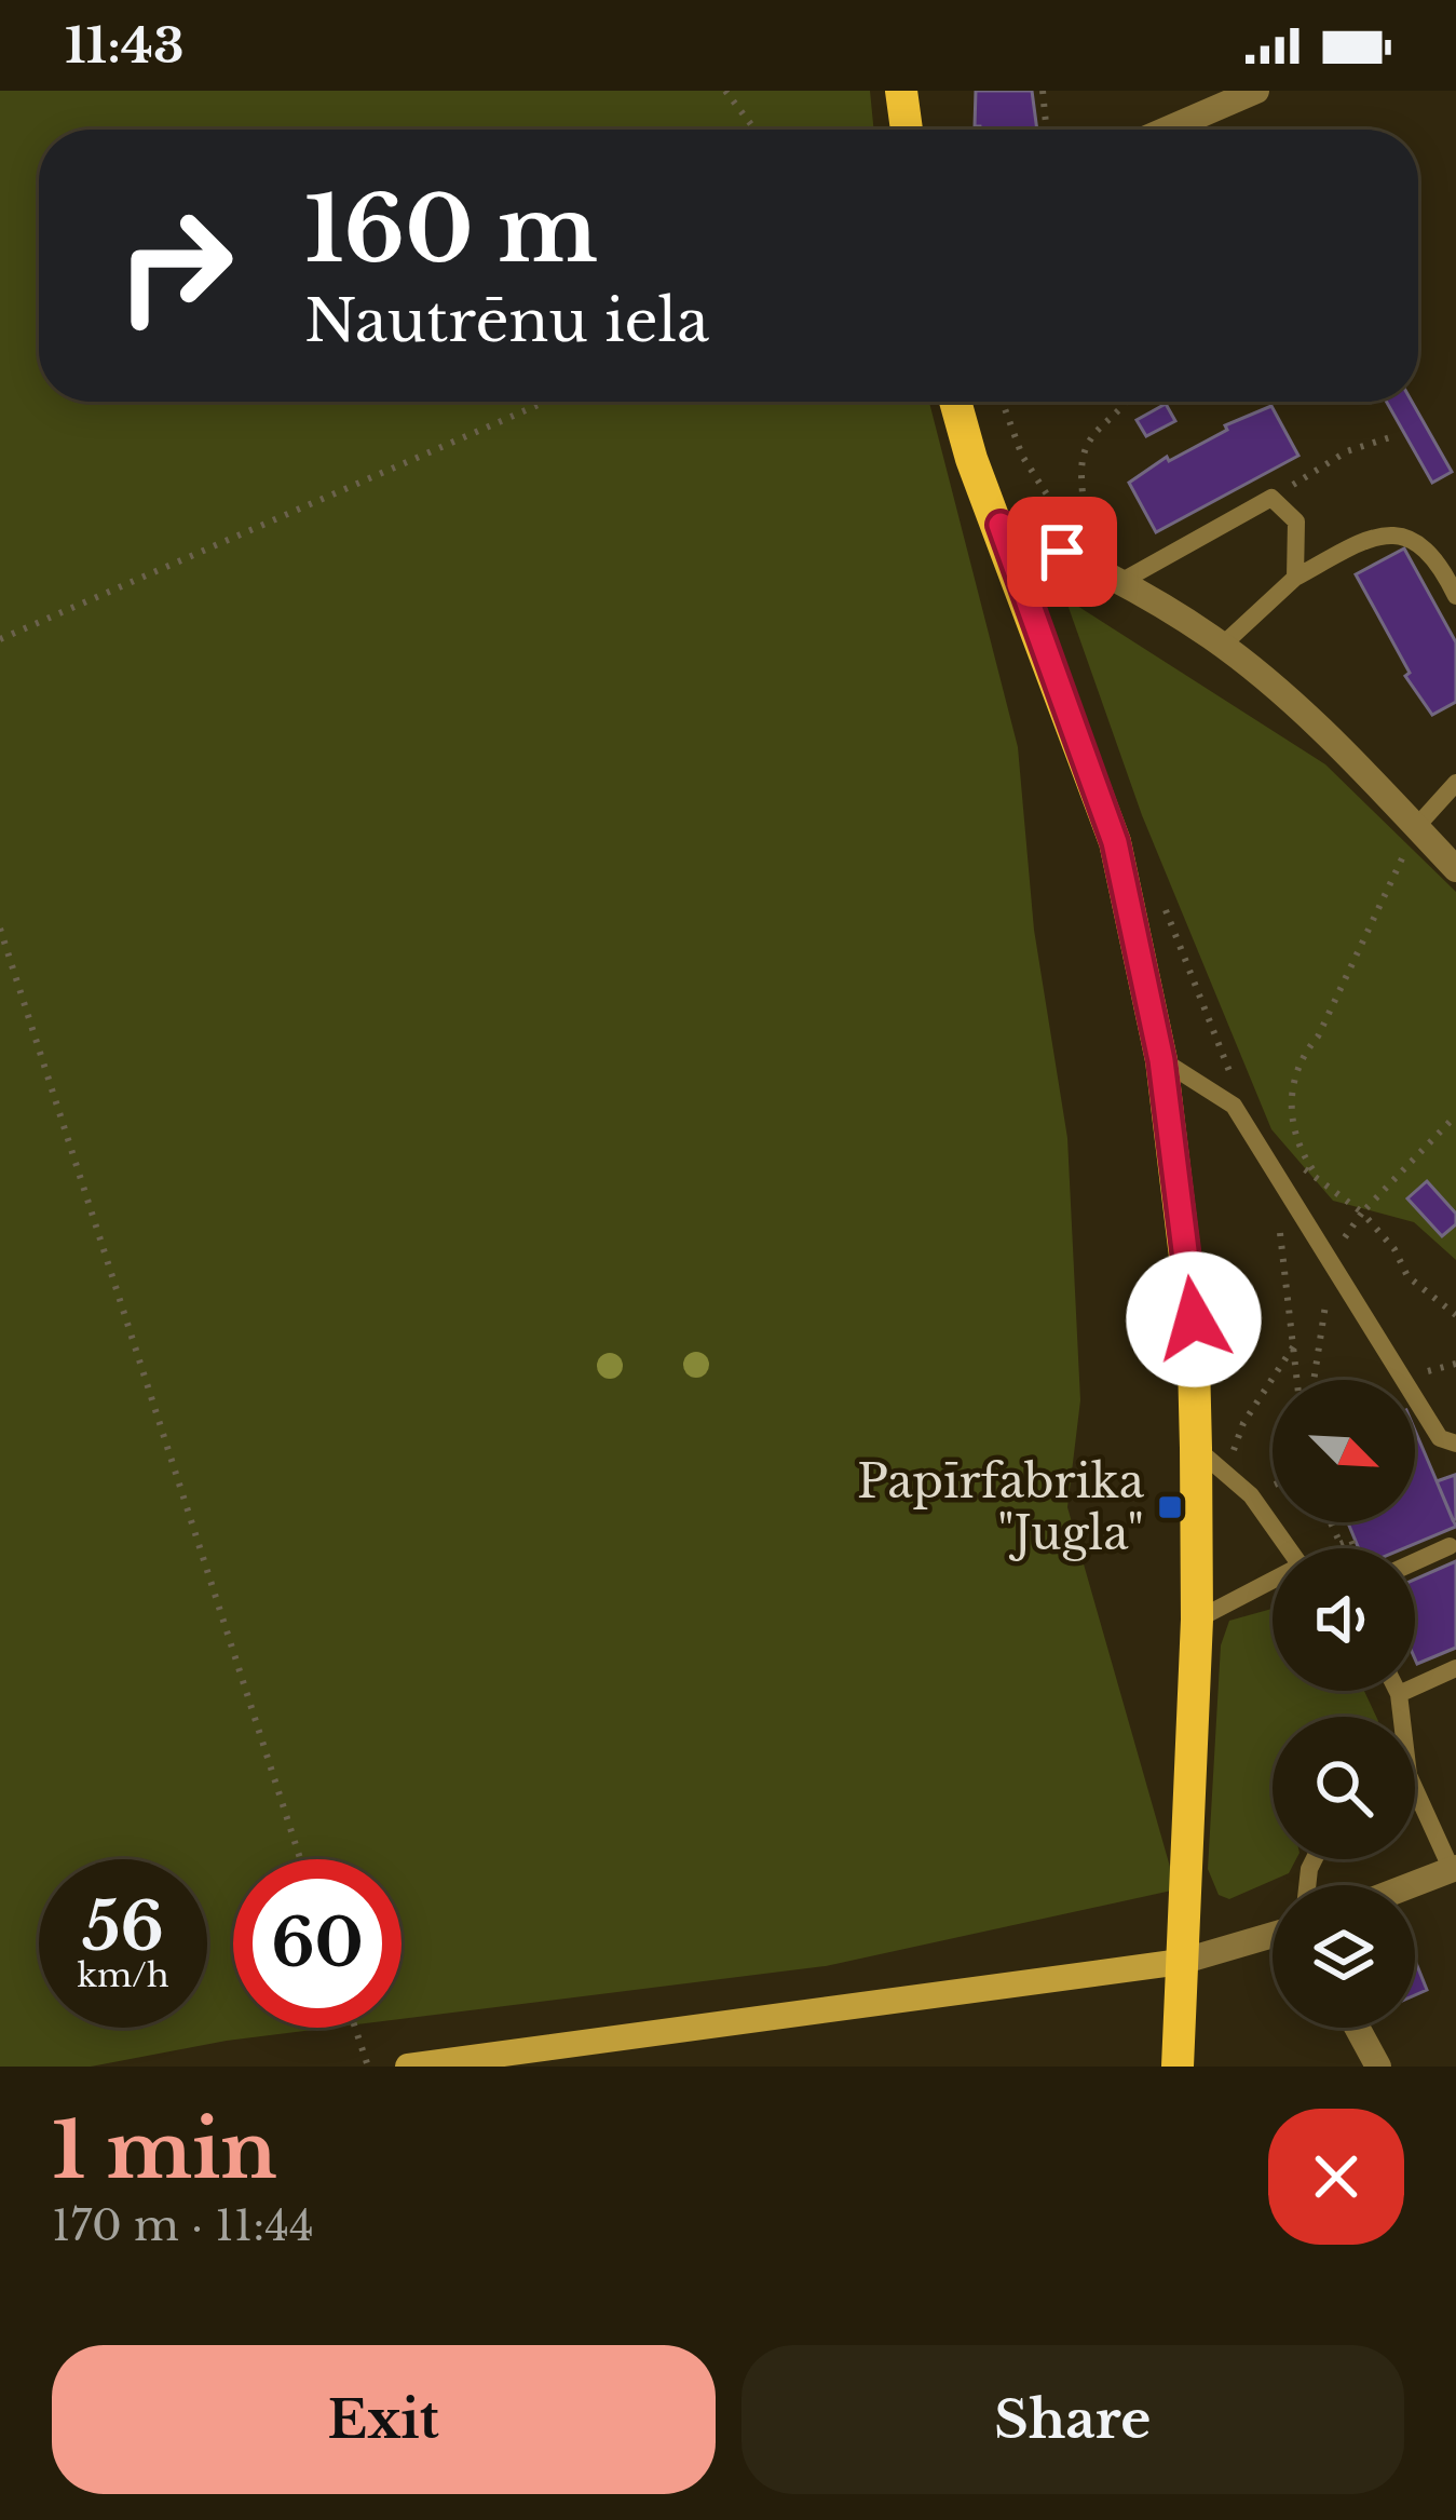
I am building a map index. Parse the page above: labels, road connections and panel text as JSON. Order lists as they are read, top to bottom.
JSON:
{
  "places": {
    "transit": ["Papīrfabrika \"Jugla\""]
  },
  "north": "bottom right",
  "page": {
    "status": "11:43",
    "turn": ["160 m", "Nautrēnu iela"],
    "speed": "56 km/h",
    "limit": "60",
    "heading": ["1 min", "170 m · 11:44"],
    "buttons": ["Exit", "Share"]
  }
}
